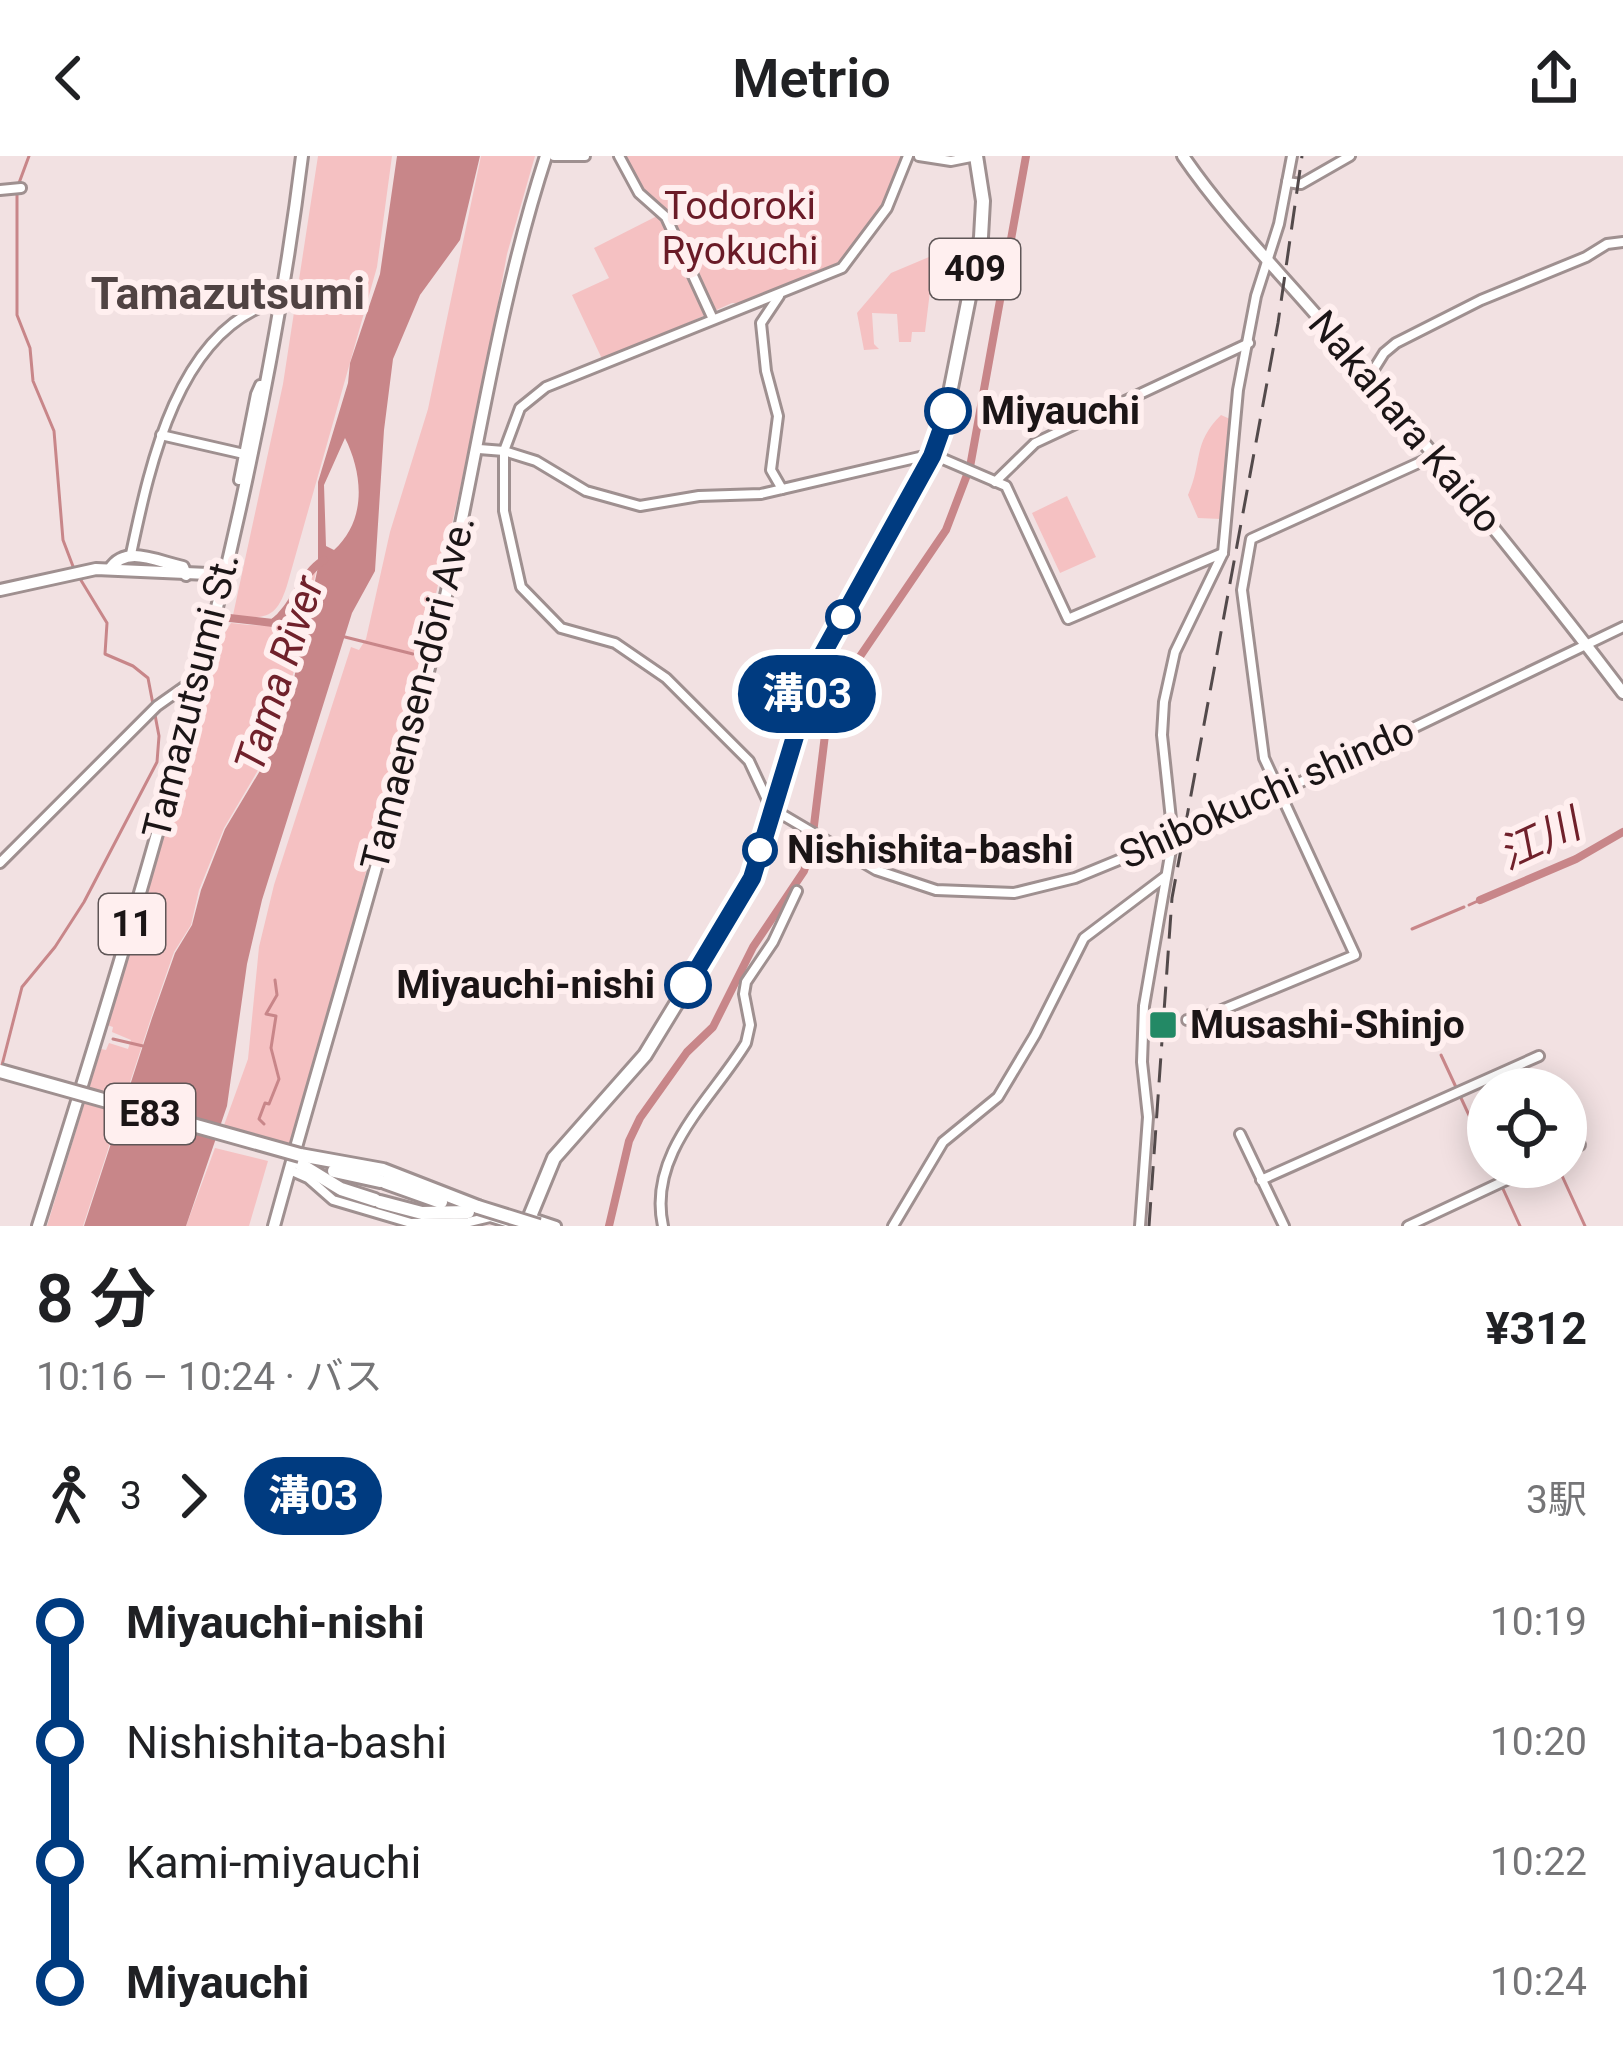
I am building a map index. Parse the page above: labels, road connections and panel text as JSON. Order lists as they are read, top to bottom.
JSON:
{
  "streets": {
    "highway": ["409", "E83"],
    "main road": [
      "Nakahara Kaido",
      "Tamaensen-dōri Ave.",
      "Tamazutsumi St.",
      "11"
    ],
    "street": ["Shibokuchi shindo"]
  },
  "crossings": [
    ["409", "Shibokuchi shindo"],
    ["409", "E83"],
    ["Nakahara Kaido", "Shibokuchi shindo"],
    ["Tamaensen-dōri Ave.", "E83"]
  ],
  "districts": ["Tamazutsumi"],
  "water": ["Tama River", "江川"],
  "parks": ["Todoroki Ryokuchi"],
  "places": {
    "other": ["Miyauchi", "Nishishita-bashi", "Miyauchi-nishi"],
    "transit": ["Musashi-Shinjo"]
  },
  "lines": ["bus line 溝03"],
  "page": {
    "header": "Metrio",
    "on_map": "溝03",
    "heading": ["8 分", "10:16 – 10:24 · バス", "¥312"],
    "legs": ["3", "溝03", "3駅"],
    "list": [
      {
        "name": "Miyauchi-nishi",
        "value": "10:19"
      },
      {
        "name": "Nishishita-bashi",
        "value": "10:20"
      },
      {
        "name": "Kami-miyauchi",
        "value": "10:22"
      },
      {
        "name": "Miyauchi",
        "value": "10:24"
      }
    ]
  }
}
